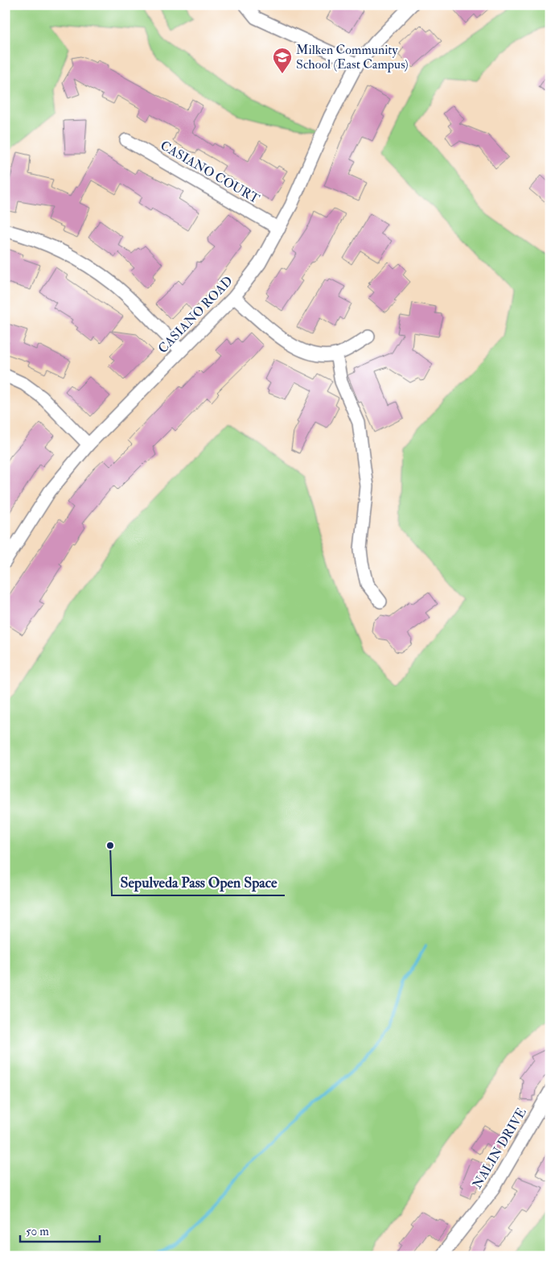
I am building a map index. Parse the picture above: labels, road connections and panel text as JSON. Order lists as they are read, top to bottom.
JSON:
{
  "streets": {
    "street": ["CASIANO COURT", "CASIANO ROAD", "NALIN DRIVE"]
  },
  "crossings": [
    ["CASIANO COURT", "CASIANO ROAD"]
  ],
  "places": {
    "school or university": ["Milken Community School (East Campus)"],
    "other": ["Sepulveda Pass Open Space"]
  },
  "scale_bar": "50 m"
}
